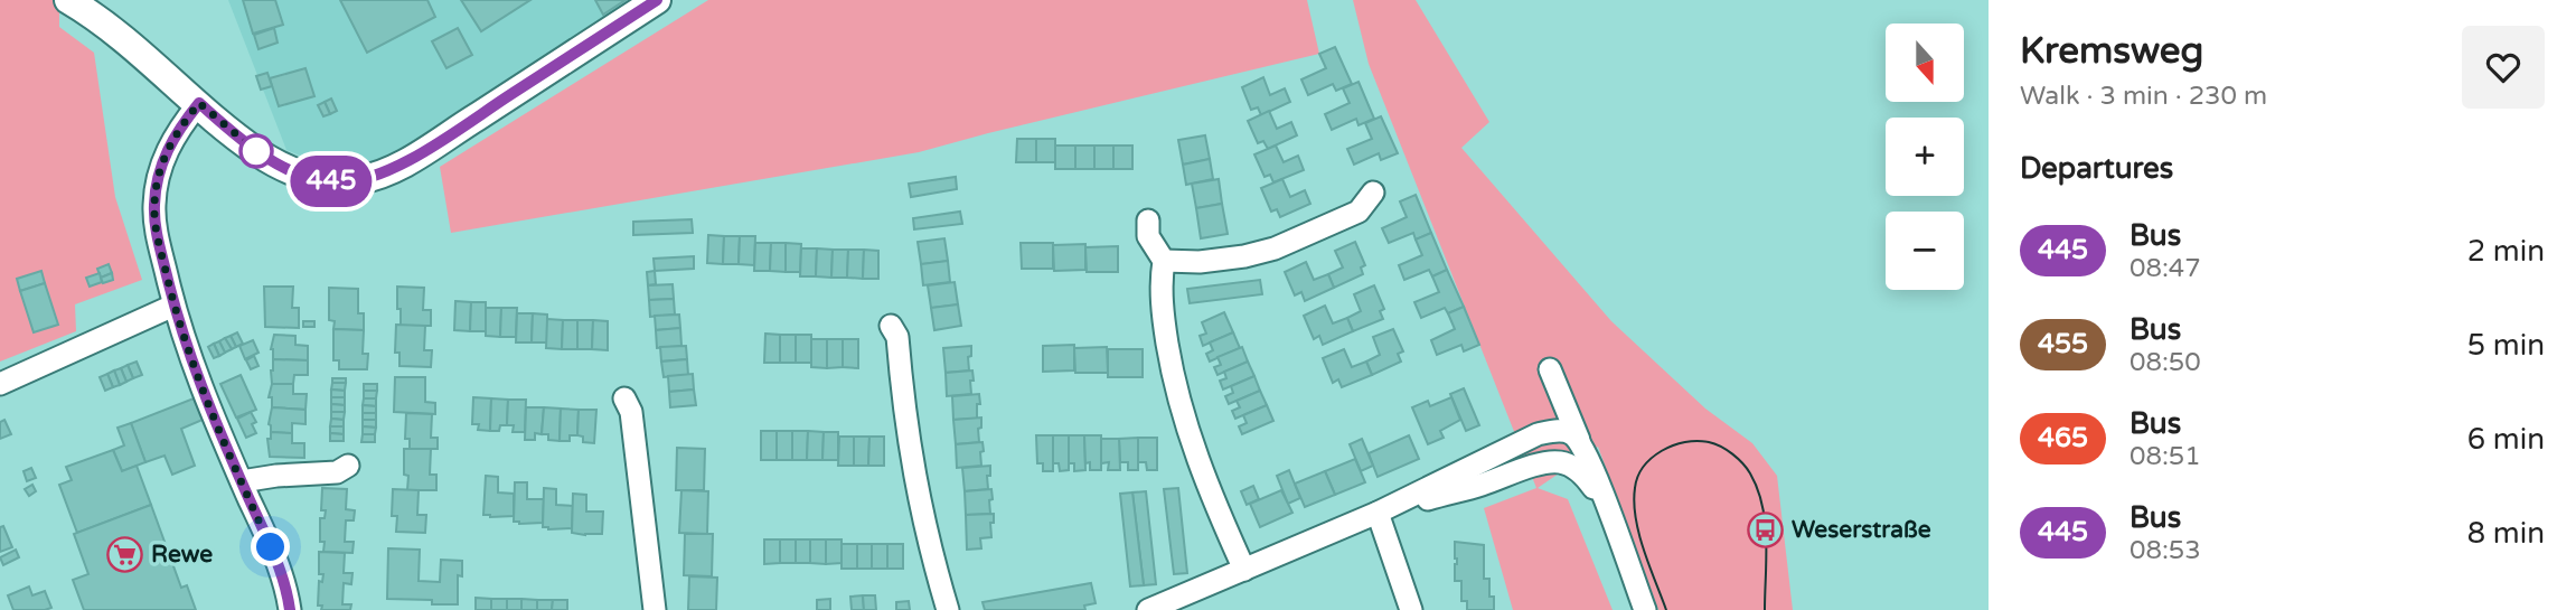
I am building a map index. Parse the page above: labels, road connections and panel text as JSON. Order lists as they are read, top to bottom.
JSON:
{
  "places": {
    "bus stop": ["Weserstraße"],
    "supermarket": ["Rewe"]
  },
  "lines": ["bus line 445"],
  "north": "bottom",
  "page": {
    "on_map": "445",
    "heading": [
      ["Kremsweg", "Walk · 3 min · 230 m"],
      "Departures"
    ],
    "map_buttons": ["+", "−"],
    "list": [
      {
        "mark": "445",
        "name": "Bus",
        "note": "08:47",
        "value": "2 min"
      },
      {
        "mark": "455",
        "name": "Bus",
        "note": "08:50",
        "value": "5 min"
      },
      {
        "mark": "465",
        "name": "Bus",
        "note": "08:51",
        "value": "6 min"
      },
      {
        "mark": "445",
        "name": "Bus",
        "note": "08:53",
        "value": "8 min"
      }
    ]
  }
}
